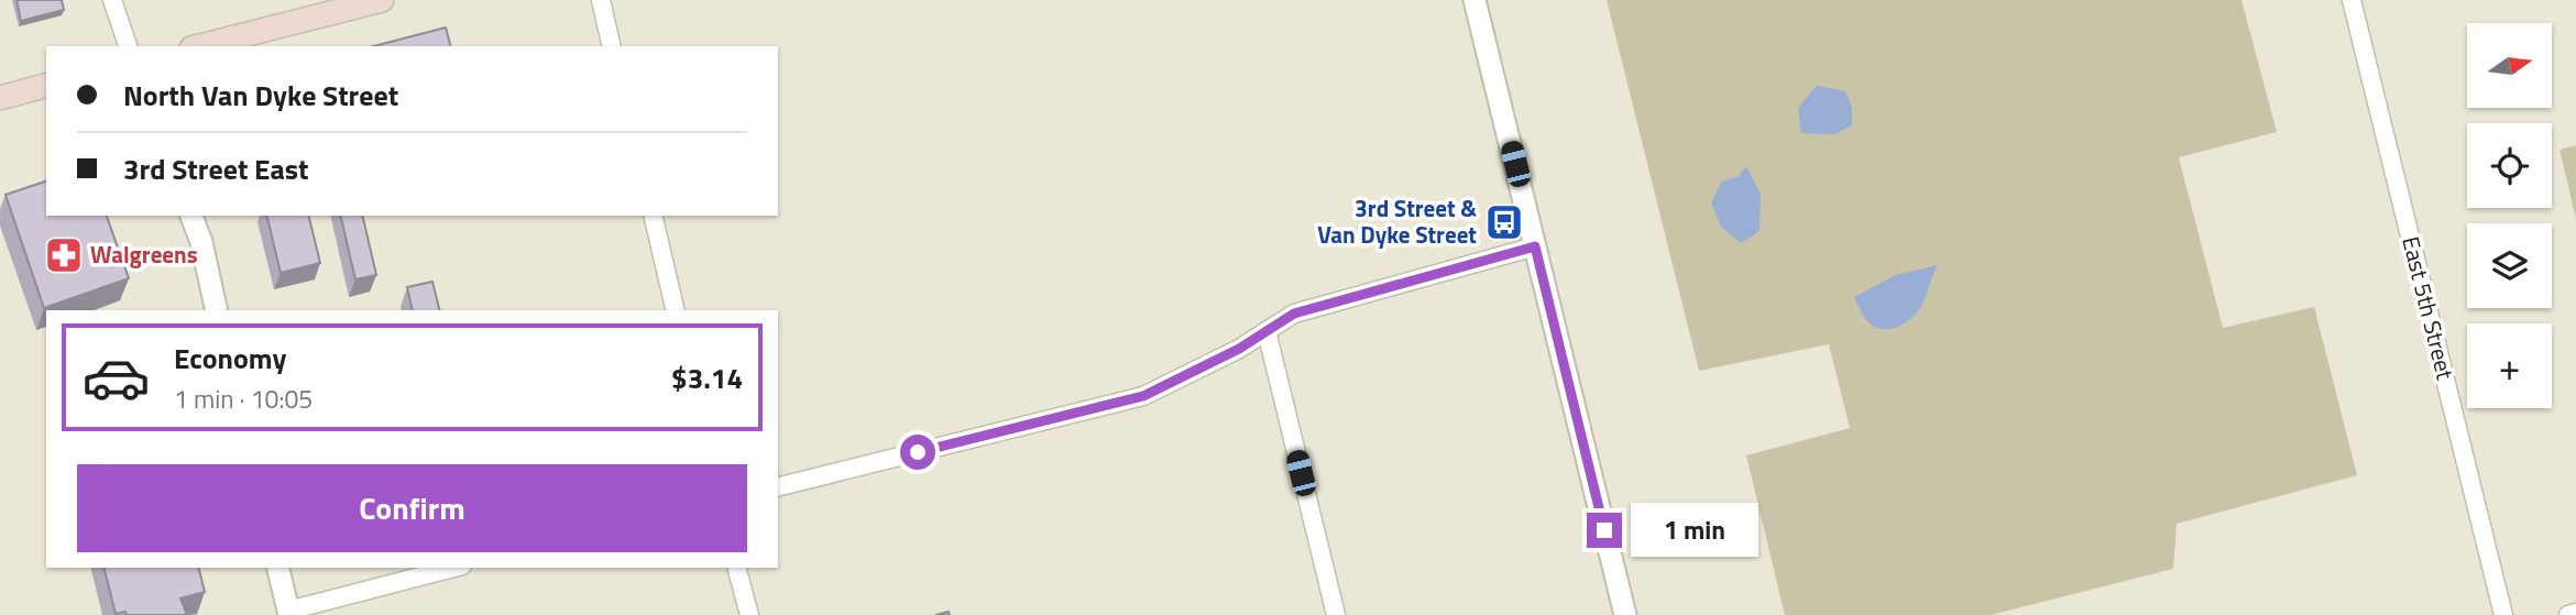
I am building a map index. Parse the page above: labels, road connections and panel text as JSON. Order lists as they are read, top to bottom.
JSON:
{
  "streets": {
    "street": ["East 5th Street"]
  },
  "places": {
    "bus stop": ["3rd Street & Van Dyke Street"],
    "pharmacy": ["Walgreens"]
  },
  "north": "right",
  "page": {
    "map_buttons": "+",
    "banner": ["North Van Dyke Street", "3rd Street East"],
    "list": [
      {
        "name": "Economy",
        "note": "1 min · 10:05",
        "value": "$3.14"
      }
    ],
    "buttons": "Confirm",
    "bubble": "1 min"
  }
}
